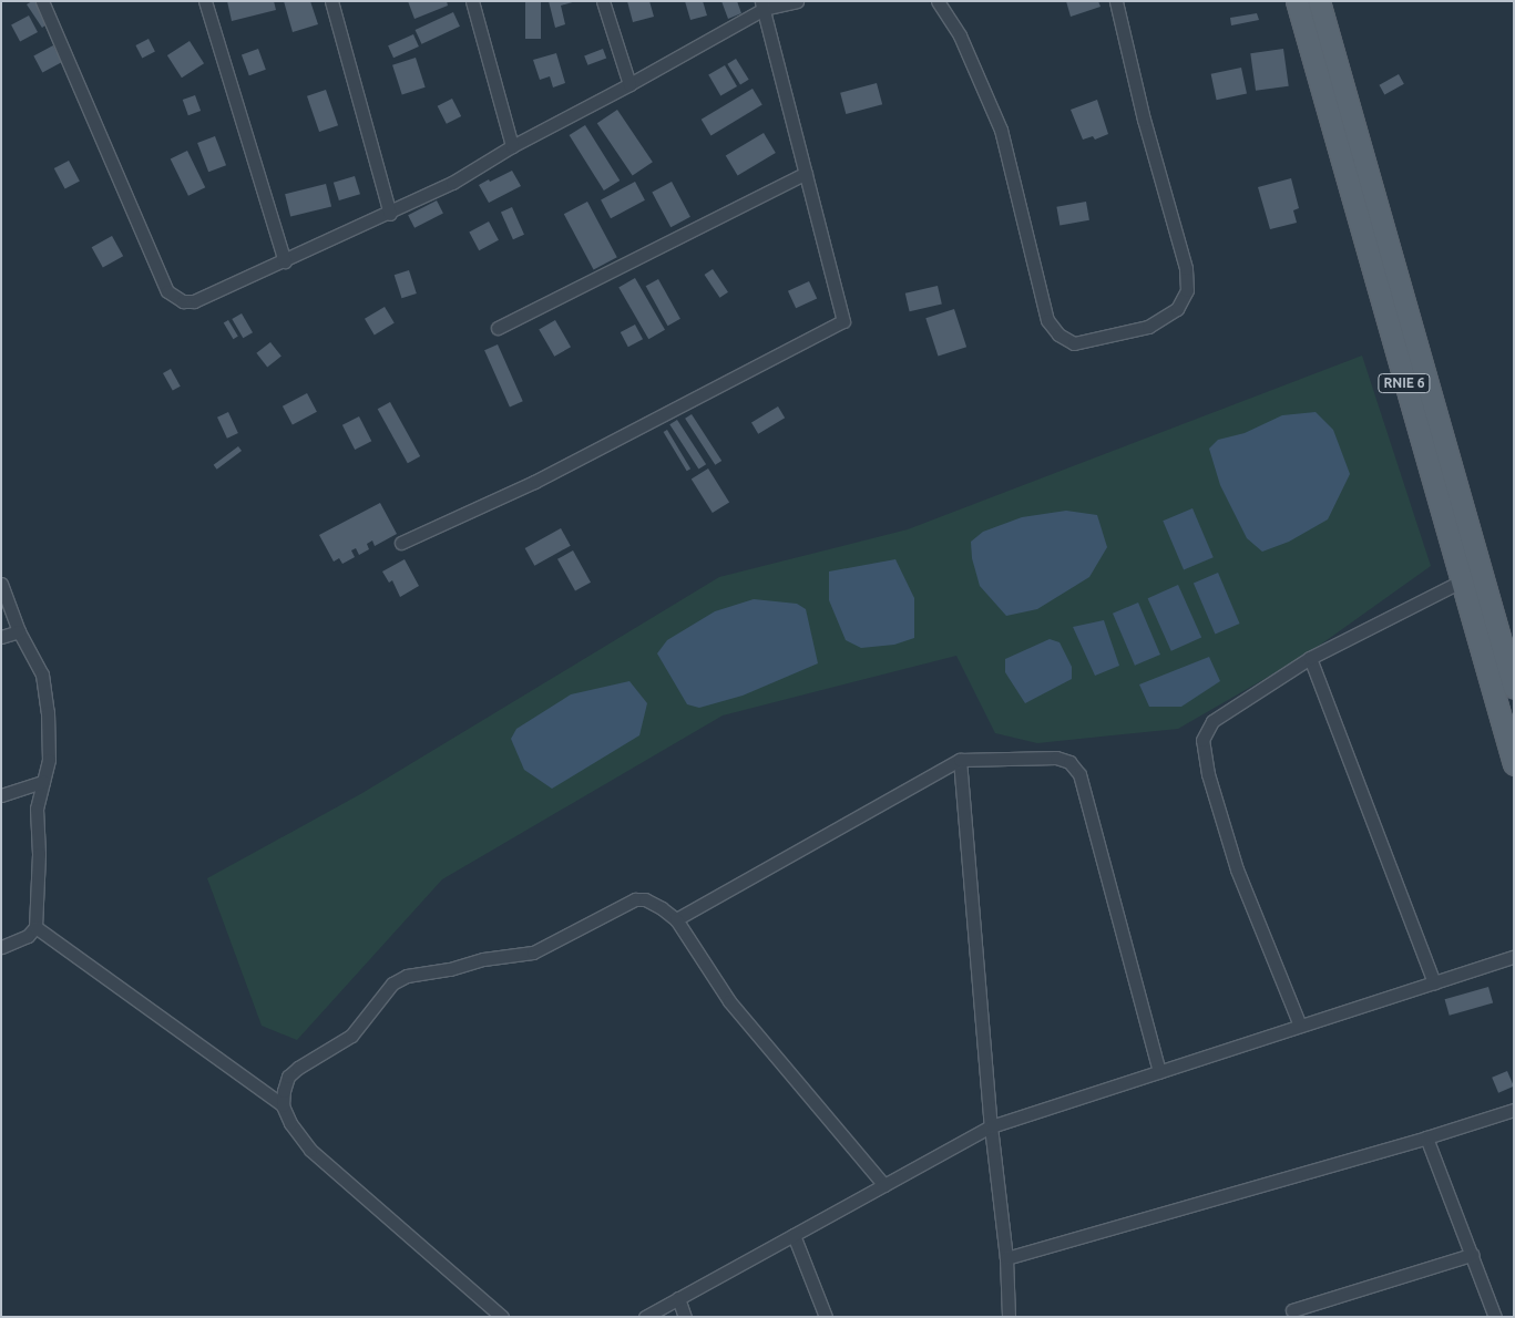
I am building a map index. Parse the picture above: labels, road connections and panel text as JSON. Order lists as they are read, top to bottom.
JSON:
{
  "streets": {
    "main road": ["RNIE 6"]
  }
}
